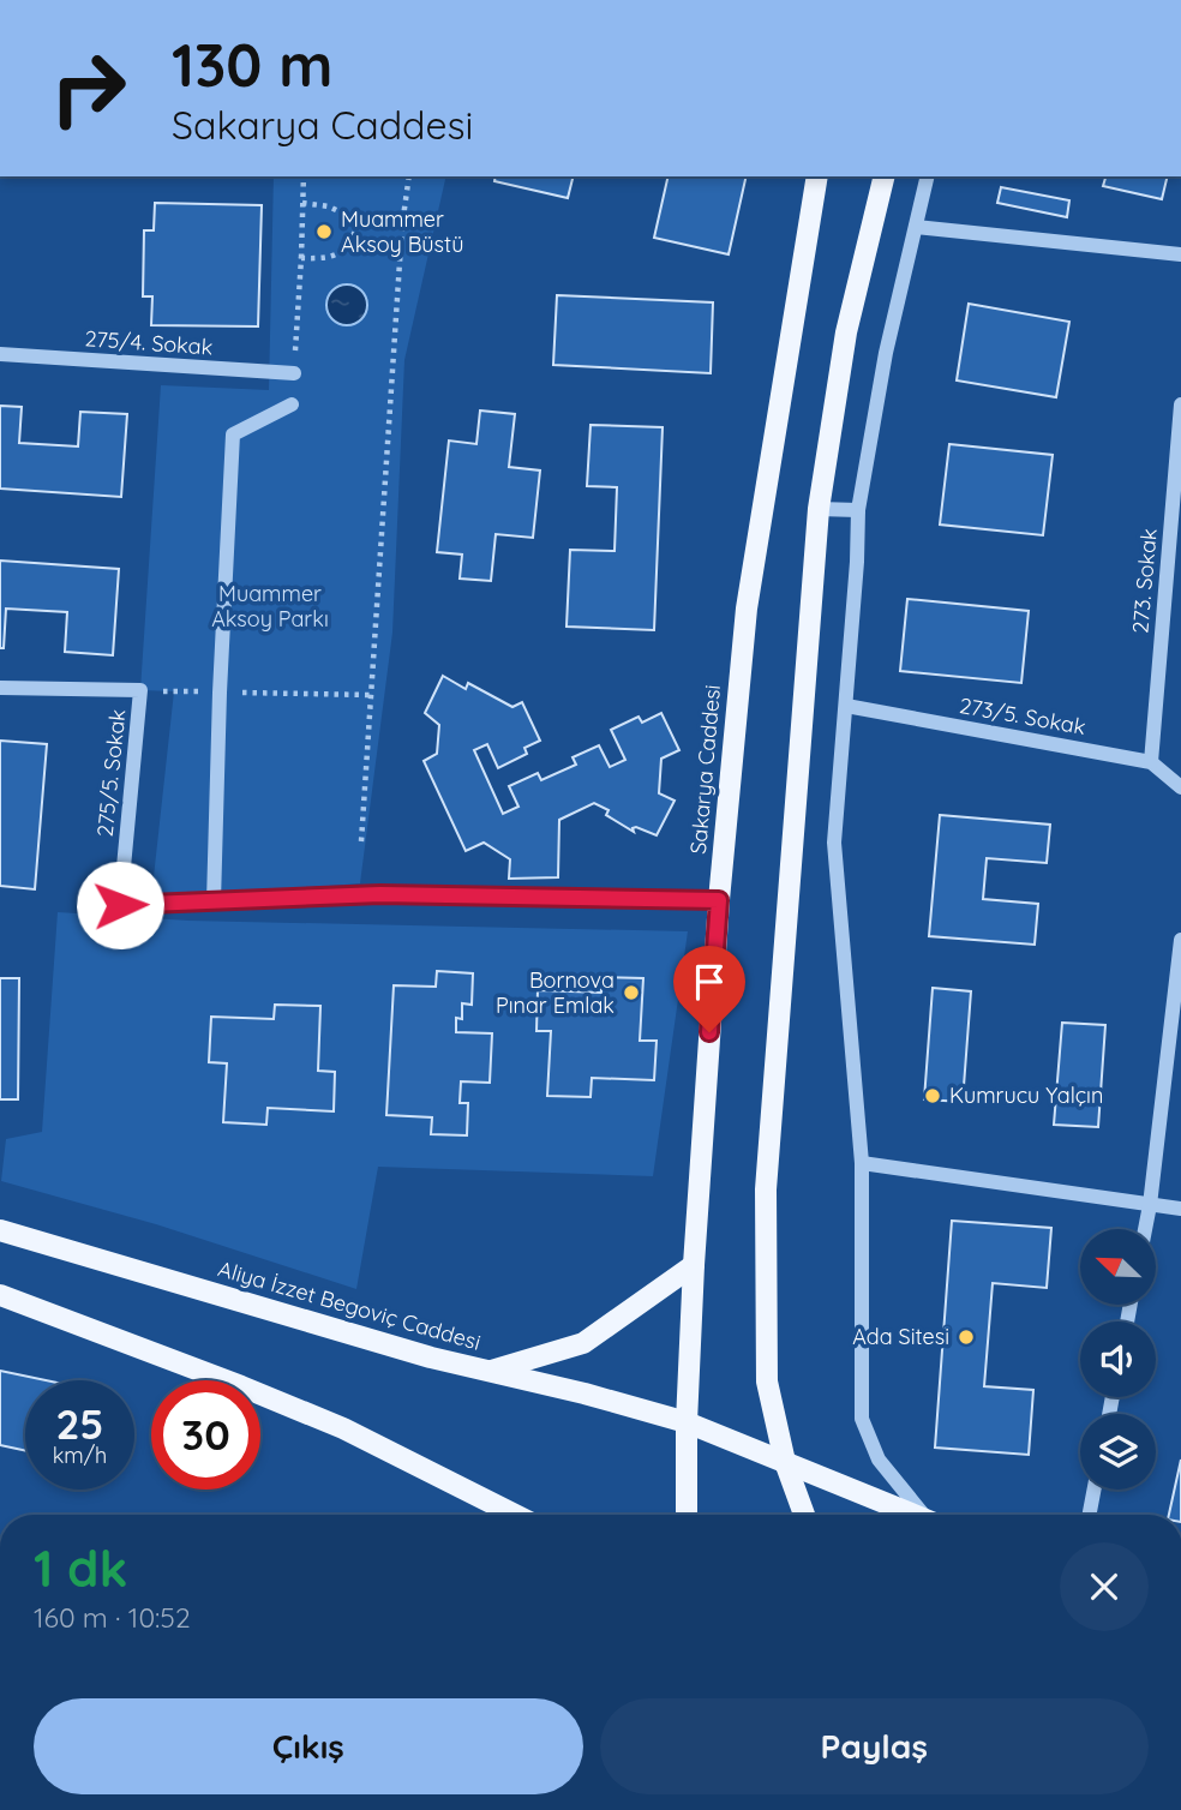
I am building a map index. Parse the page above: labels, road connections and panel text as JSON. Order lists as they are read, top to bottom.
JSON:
{
  "streets": {
    "main road": ["Sakarya Caddesi", "Aliya İzzet Begoviç Caddesi"],
    "street": [
      "275/4. Sokak",
      "273. Sokak",
      "273/5. Sokak",
      "275/5. Sokak"
    ]
  },
  "crossings": [
    ["273. Sokak", "273/5. Sokak"],
    ["Sakarya Caddesi", "275/5. Sokak"],
    ["Sakarya Caddesi", "Aliya İzzet Begoviç Caddesi"]
  ],
  "parks": ["Muammer Aksoy Parkı"],
  "places": [
    "Muammer Aksoy Büstü",
    "Bornova Pınar Emlak",
    "Kumrucu Yalçın",
    "Ada Sitesi"
  ],
  "north": "top left",
  "page": {
    "turn": ["130 m", "Sakarya Caddesi"],
    "speed": "25 km/h",
    "limit": "30",
    "heading": ["1 dk", "160 m · 10:52"],
    "buttons": ["Çıkış", "Paylaş"]
  }
}
